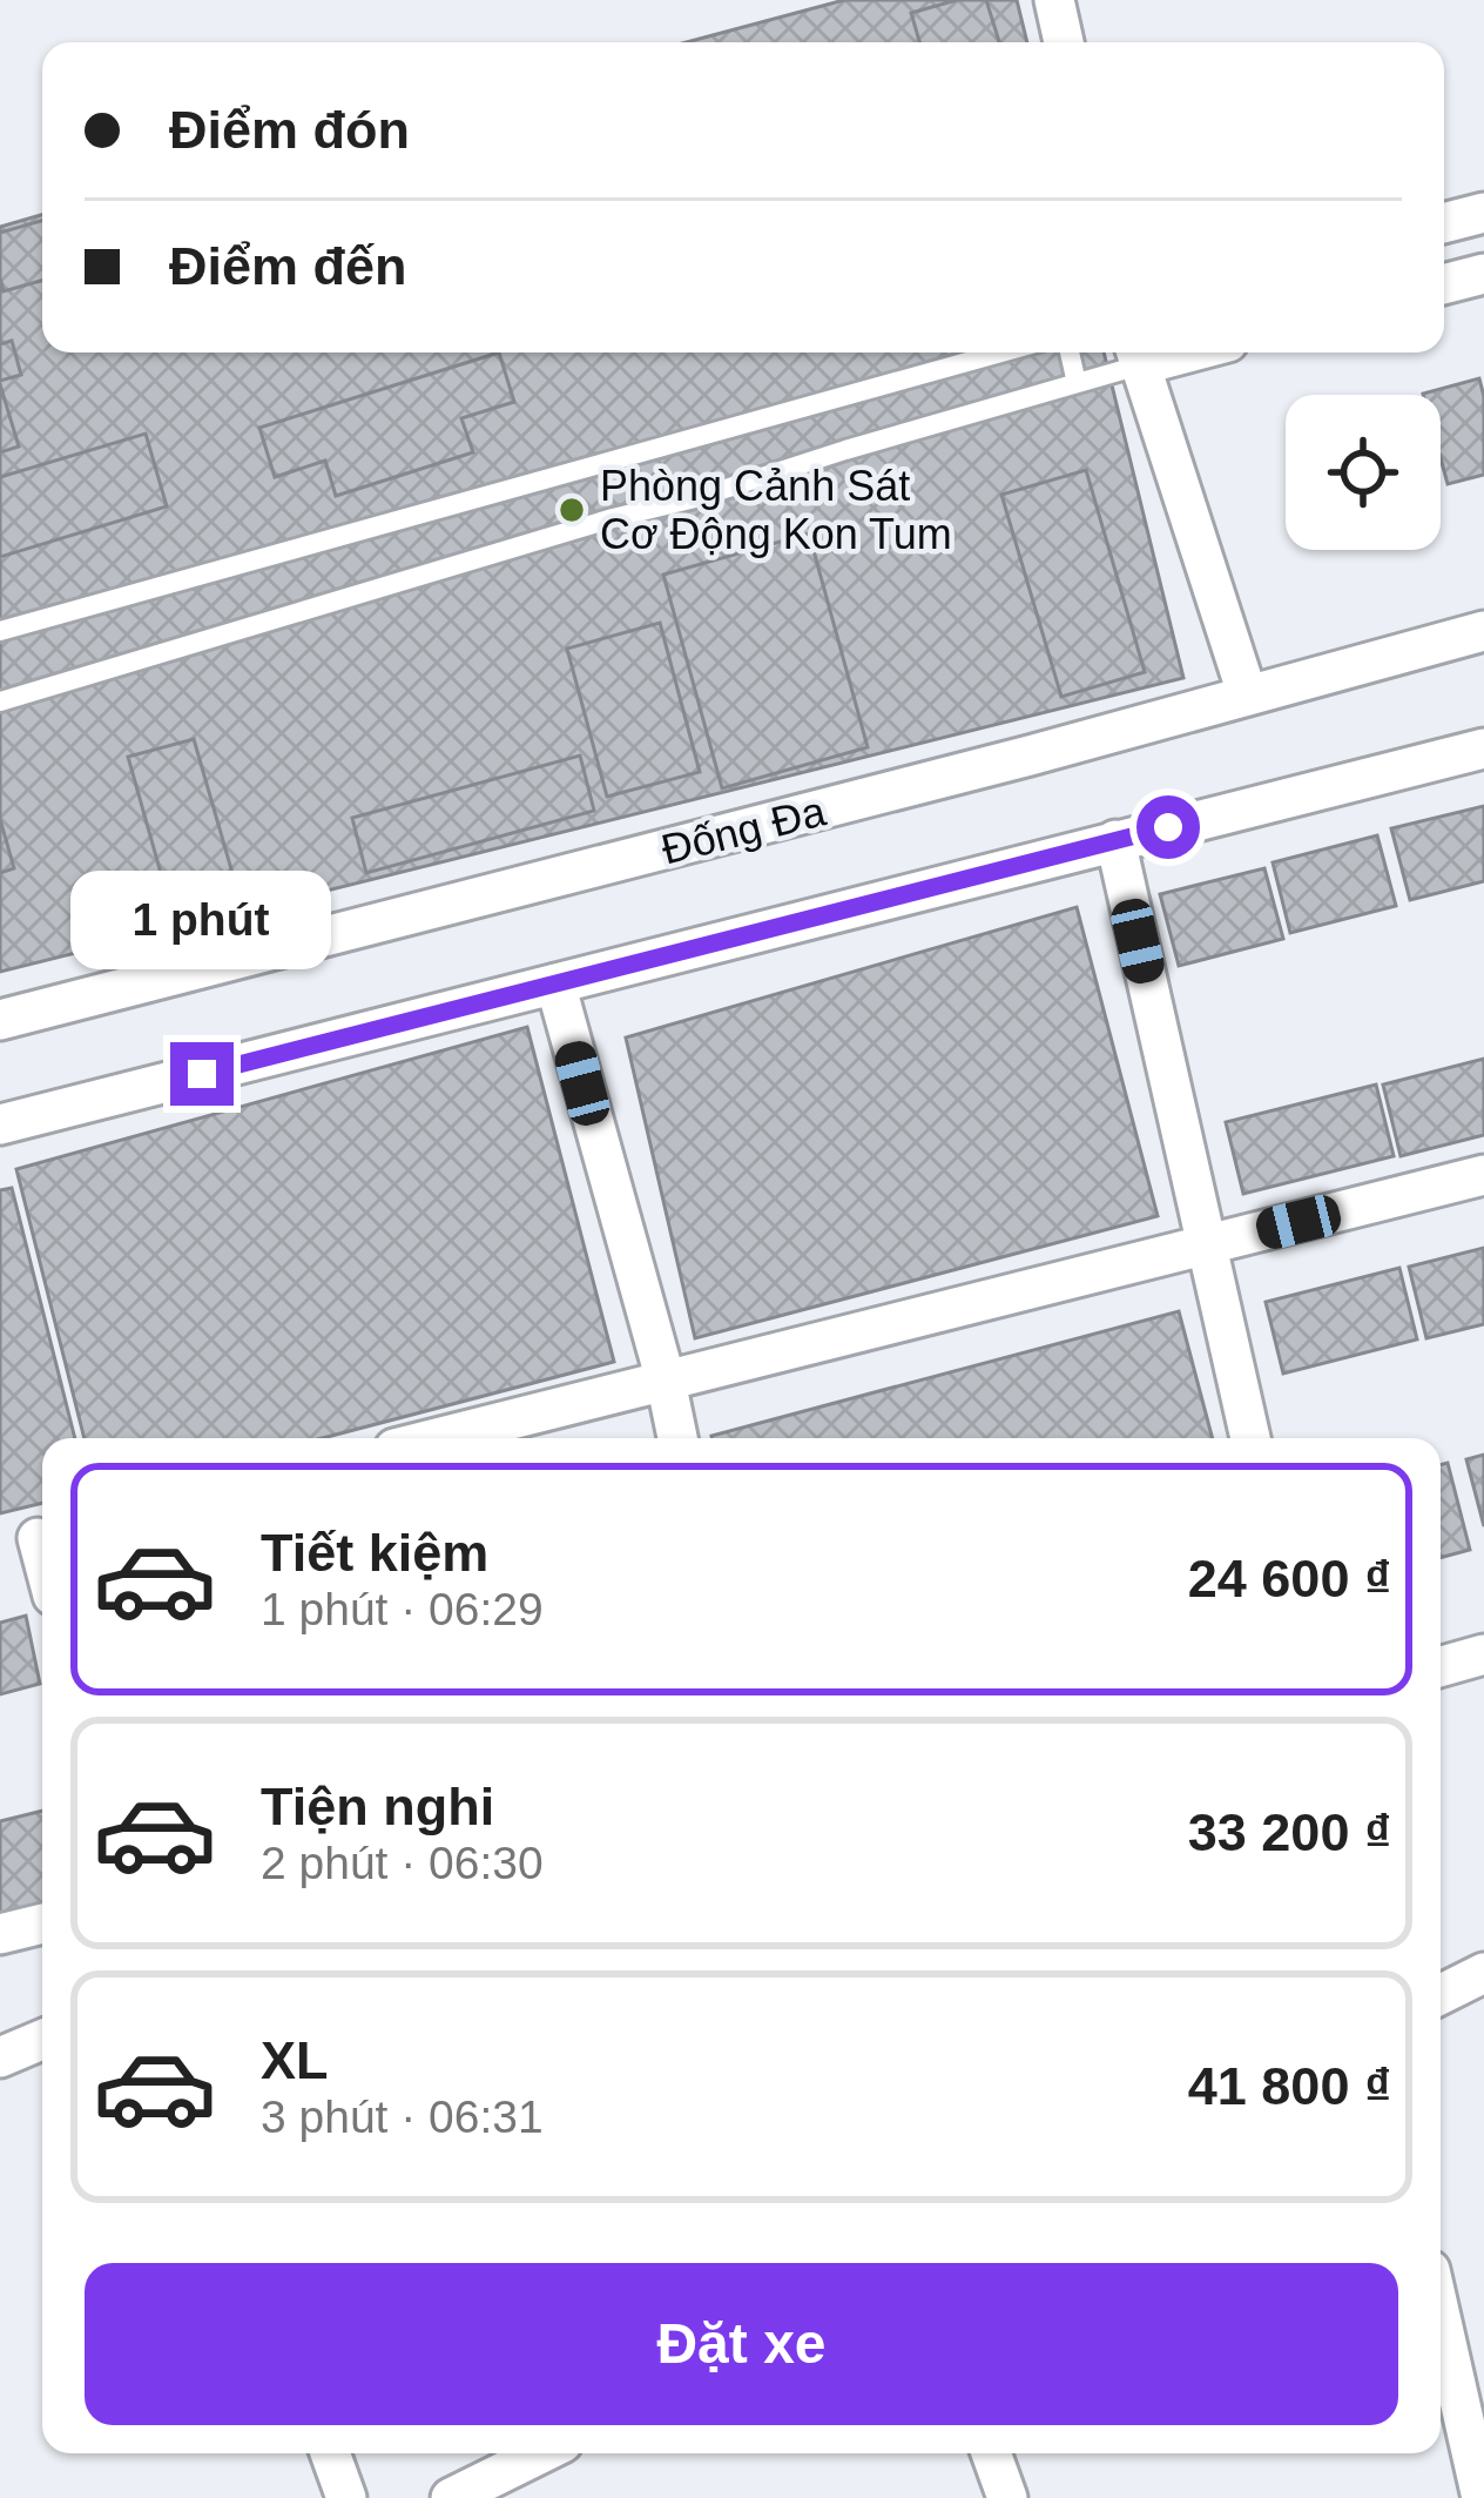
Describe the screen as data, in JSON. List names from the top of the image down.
{
  "streets": {
    "street": ["Đống Đa"]
  },
  "places": ["Phòng Cảnh Sát Cơ Động Kon Tum"],
  "page": {
    "banner": ["Điểm đón", "Điểm đến"],
    "bubble": "1 phút",
    "list": [
      {
        "name": "Tiết kiệm",
        "note": "1 phút · 06:29",
        "value": "24 600 ₫"
      },
      {
        "name": "Tiện nghi",
        "note": "2 phút · 06:30",
        "value": "33 200 ₫"
      },
      {
        "name": "XL",
        "note": "3 phút · 06:31",
        "value": "41 800 ₫"
      }
    ],
    "buttons": "Đặt xe"
  }
}
